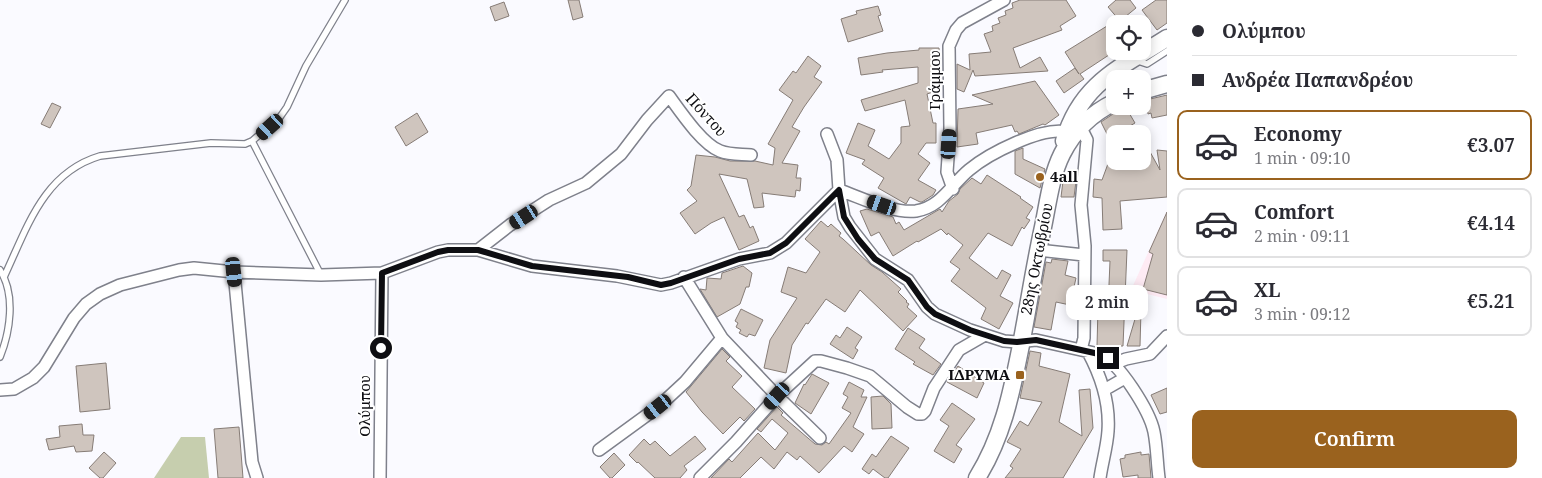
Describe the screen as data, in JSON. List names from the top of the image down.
{
  "streets": {
    "main road": ["28ης Οκτωβρίου"],
    "street": ["Γράμμου", "Πόντου", "Ολύμπου"]
  },
  "places": {
    "other": ["4all"],
    "transit": ["ΙΔΡΥΜΑ"]
  },
  "page": {
    "banner": ["Ολύμπου", "Ανδρέα Παπανδρέου"],
    "map_buttons": ["+", "−"],
    "list": [
      {
        "name": "Economy",
        "note": "1 min · 09:10",
        "value": "€3.07"
      },
      {
        "name": "Comfort",
        "note": "2 min · 09:11",
        "value": "€4.14"
      },
      {
        "name": "XL",
        "note": "3 min · 09:12",
        "value": "€5.21"
      }
    ],
    "bubble": "2 min",
    "buttons": "Confirm"
  }
}
